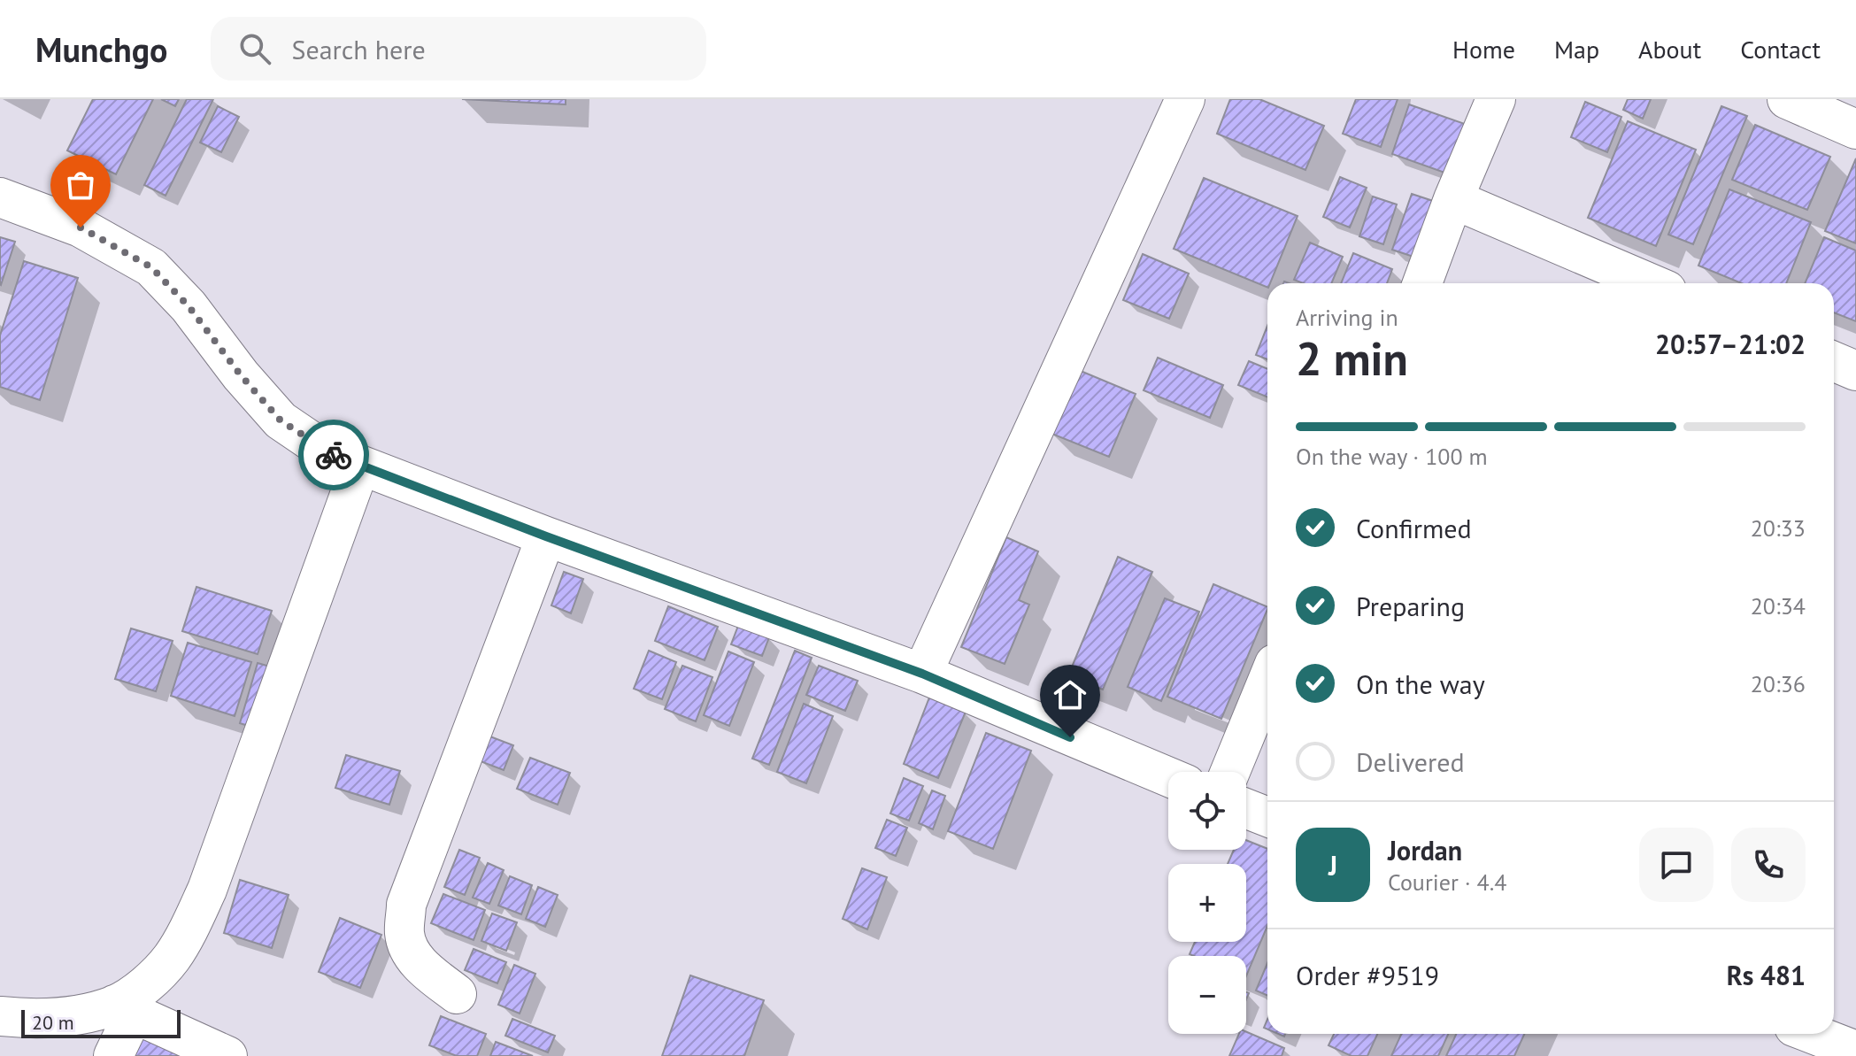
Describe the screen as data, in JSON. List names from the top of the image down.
{
  "scale_bar": "20 m",
  "page": {
    "header": "Munchgo",
    "search": "Search here",
    "nav": [
      "Home",
      "Map",
      "About",
      "Contact"
    ],
    "heading": ["2 min", "Arriving in", "20:57–21:02"],
    "panel": [
      "Jordan",
      "Courier · 4.4",
      "Order #9519",
      "Rs 481"
    ],
    "bar": "On the way · 100 m",
    "list": [
      ["Confirmed", "20:33"],
      ["Preparing", "20:34"],
      ["On the way", "20:36"],
      "Delivered"
    ],
    "map_buttons": ["+", "−"],
    "round": "J",
    "scale": "20 m"
  }
}
